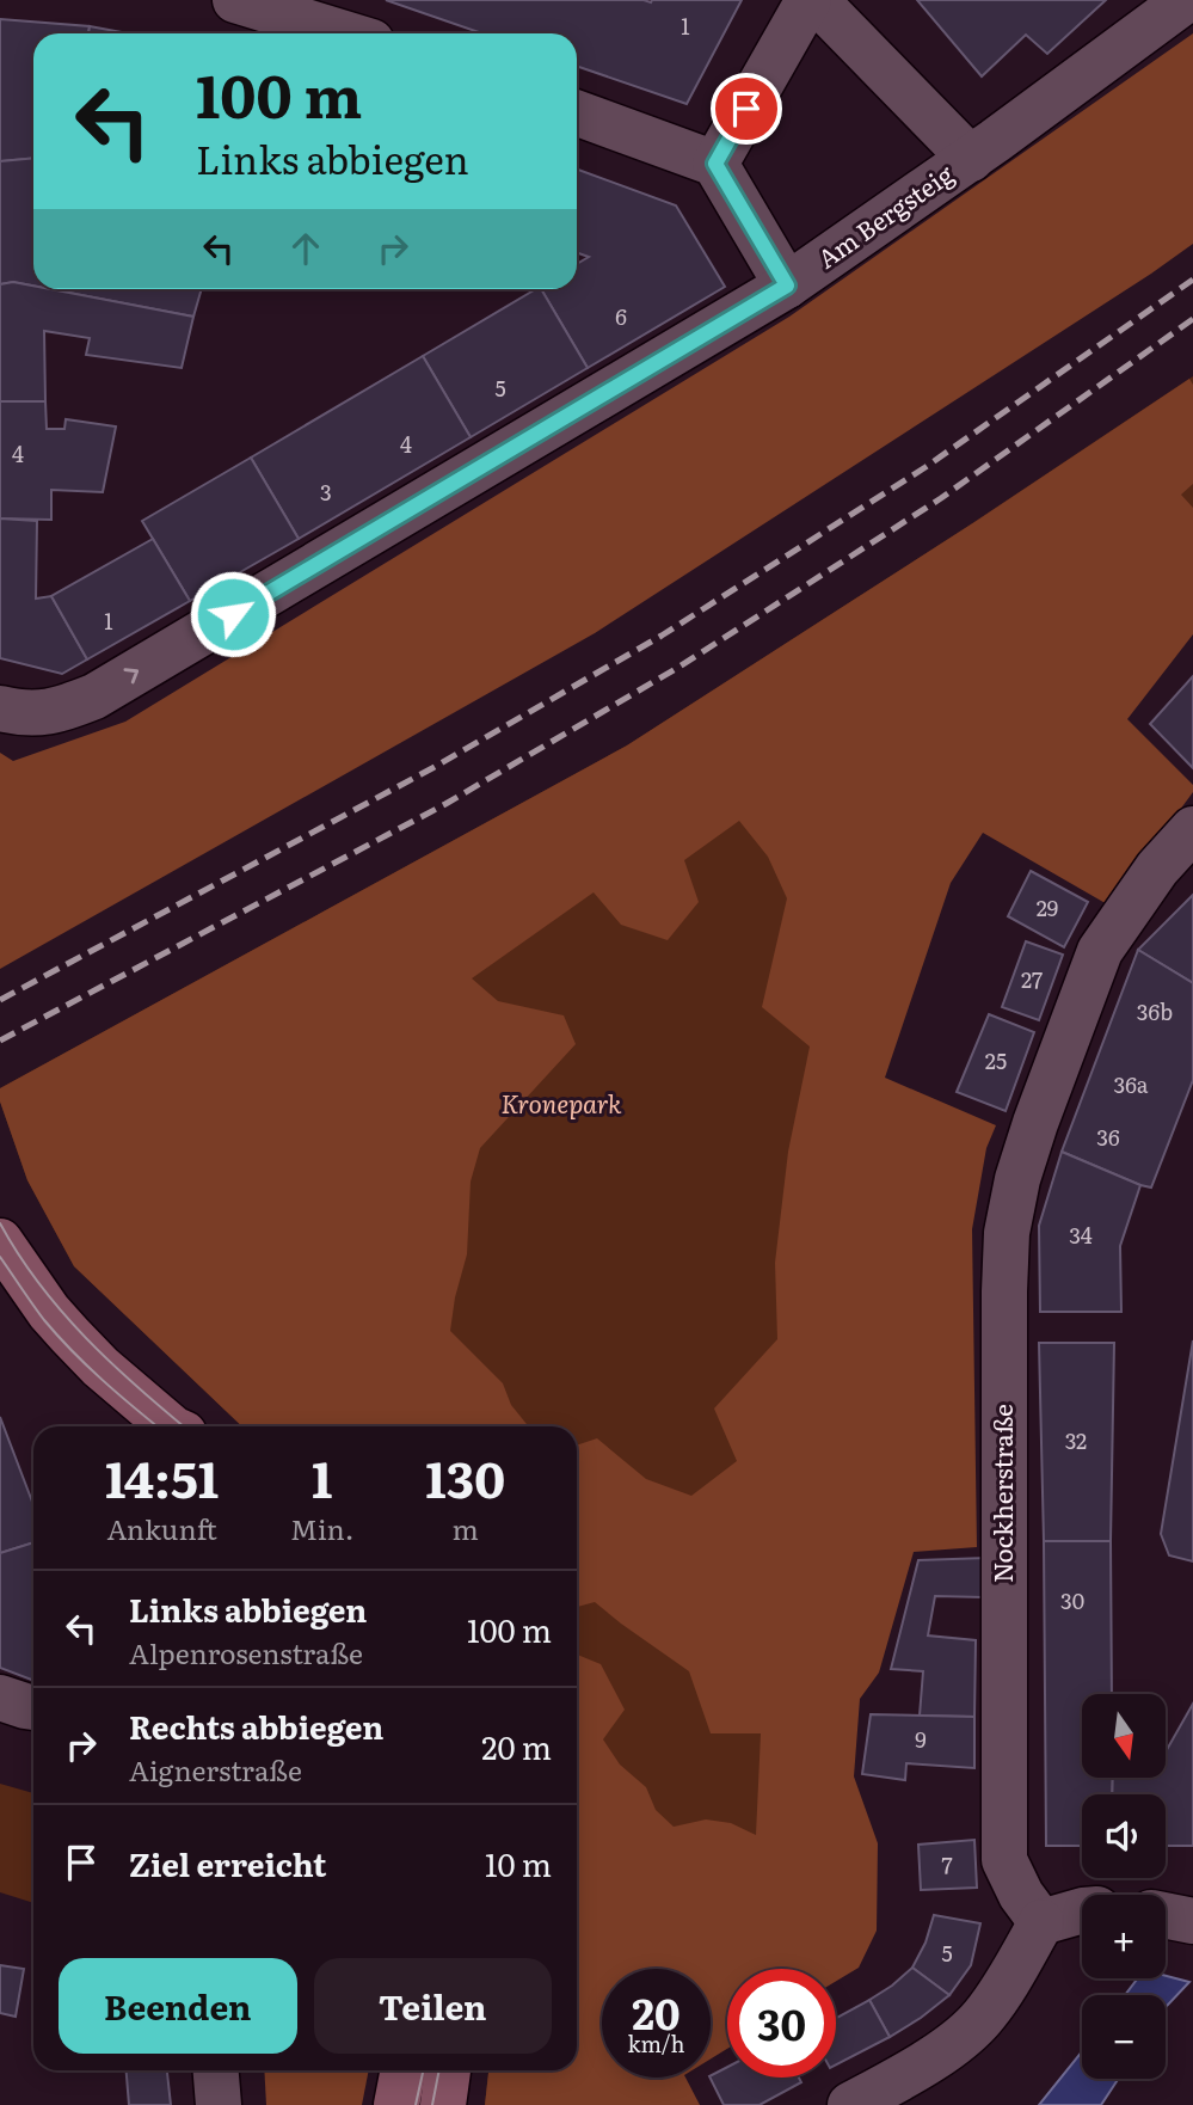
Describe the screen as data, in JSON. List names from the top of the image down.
{
  "streets": {
    "street": ["Am Bergsteig", "Nockherstraße"]
  },
  "one_way": ["Am Bergsteig"],
  "parks": ["Kronepark"],
  "house_numbers": [
    "1",
    "6",
    "5",
    "4",
    "4",
    "3",
    "1",
    "29",
    "27",
    "36b",
    "25",
    "36a",
    "36",
    "34",
    "32",
    "30",
    "9",
    "7",
    "5"
  ],
  "north": "bottom",
  "page": {
    "turn": ["100 m", "Links abbiegen"],
    "eta": [
      "14:51",
      "Ankunft",
      "1",
      "Min.",
      "130",
      "m"
    ],
    "list": [
      {
        "name": "Links abbiegen",
        "note": "Alpenrosenstraße",
        "value": "100 m"
      },
      {
        "name": "Rechts abbiegen",
        "note": "Aignerstraße",
        "value": "20 m"
      },
      {
        "name": "Ziel erreicht",
        "value": "10 m"
      }
    ],
    "map_buttons": ["+", "−"],
    "buttons": ["Beenden", "Teilen"],
    "speed": "20 km/h",
    "limit": "30"
  }
}
